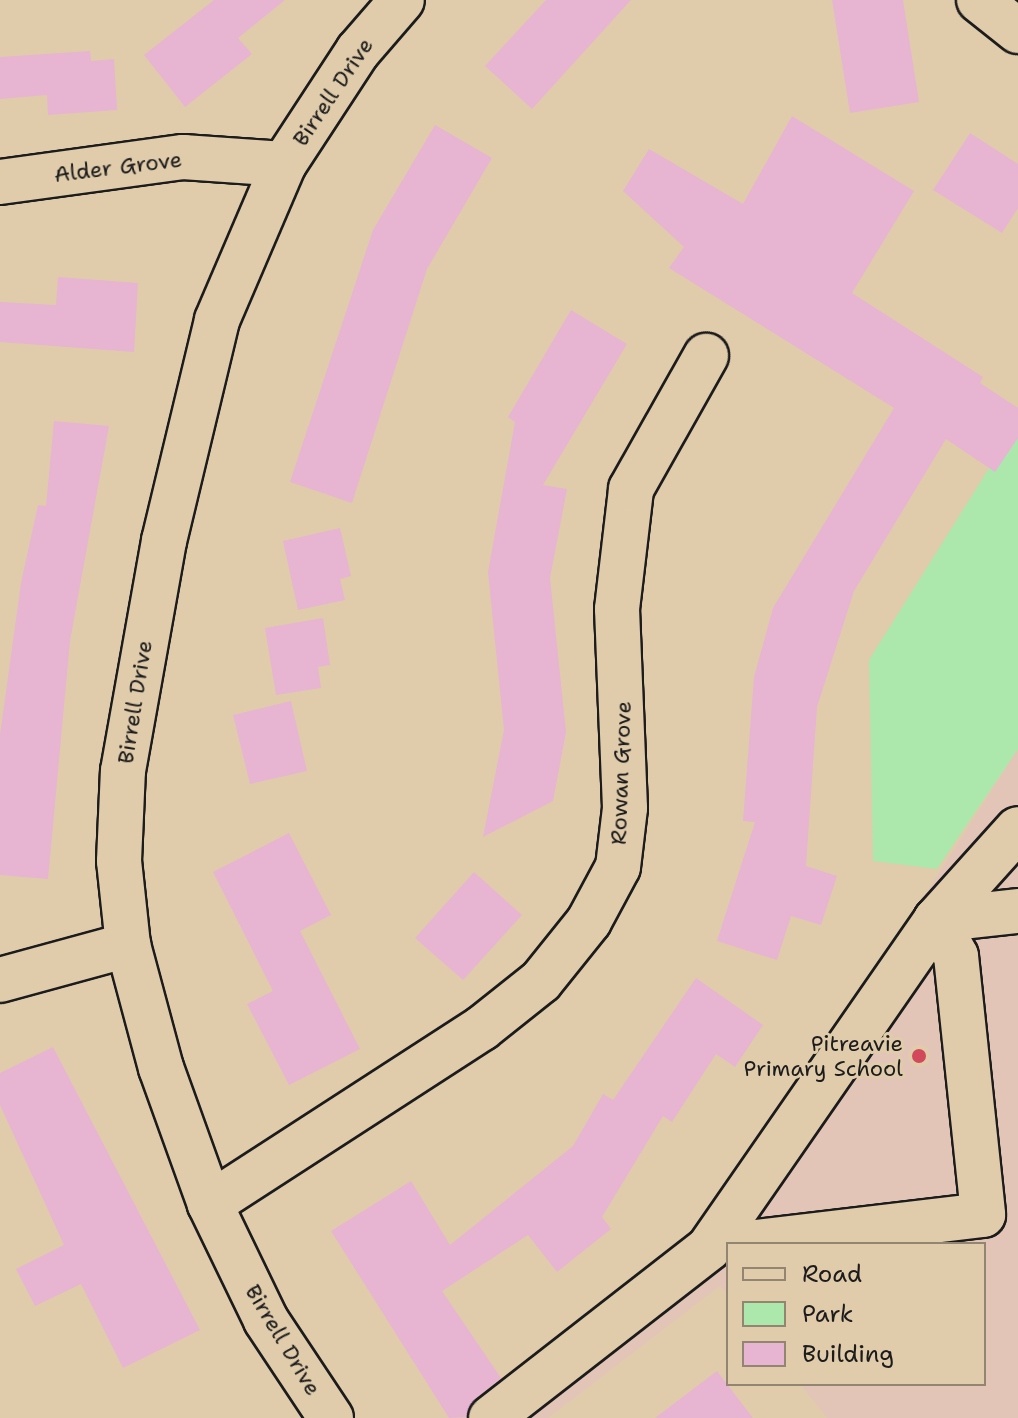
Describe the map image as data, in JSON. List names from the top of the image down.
{
  "streets": {
    "street": ["Birrell Drive", "Alder Grove", "Rowan Grove"]
  },
  "crossings": [
    ["Birrell Drive", "Alder Grove"],
    ["Birrell Drive", "Rowan Grove"]
  ],
  "places": ["Pitreavie Primary School"],
  "legend": ["Road", "Park", "Building"]
}
